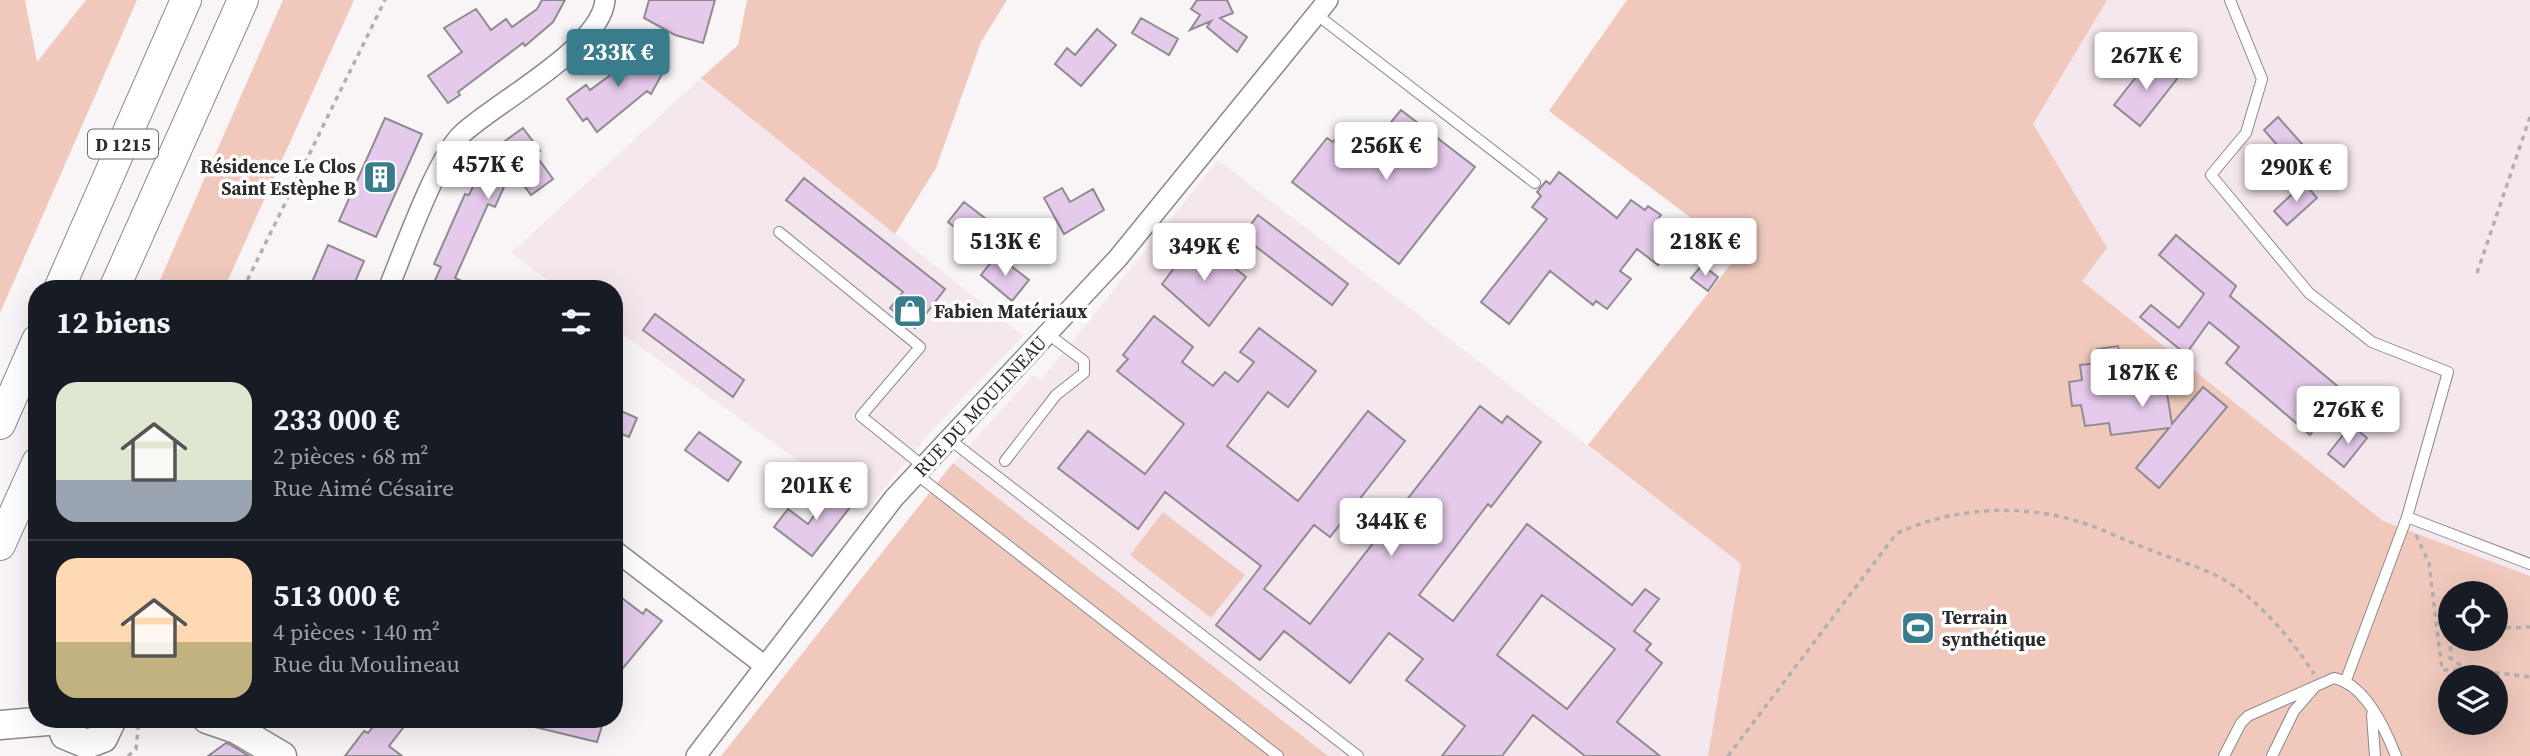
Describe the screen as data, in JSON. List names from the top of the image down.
{
  "streets": {
    "main road": ["D 1215"],
    "street": ["RUE DU MOULINEAU"]
  },
  "places": {
    "building": ["Résidence Le Clos Saint Estèphe B"],
    "shop": ["Fabien Matériaux"],
    "sports": ["Terrain synthétique"]
  },
  "page": {
    "price": [
      "233K €",
      "267K €",
      "256K €",
      "457K €",
      "290K €",
      "513K €",
      "218K €",
      "349K €",
      "187K €",
      "276K €",
      "201K €",
      "344K €"
    ],
    "heading": "12 biens",
    "list": [
      {
        "name": "233 000 €",
        "note": "2 pièces · 68 m² · Rue Aimé Césaire"
      },
      {
        "name": "513 000 €",
        "note": "4 pièces · 140 m² · Rue du Moulineau"
      }
    ]
  }
}
